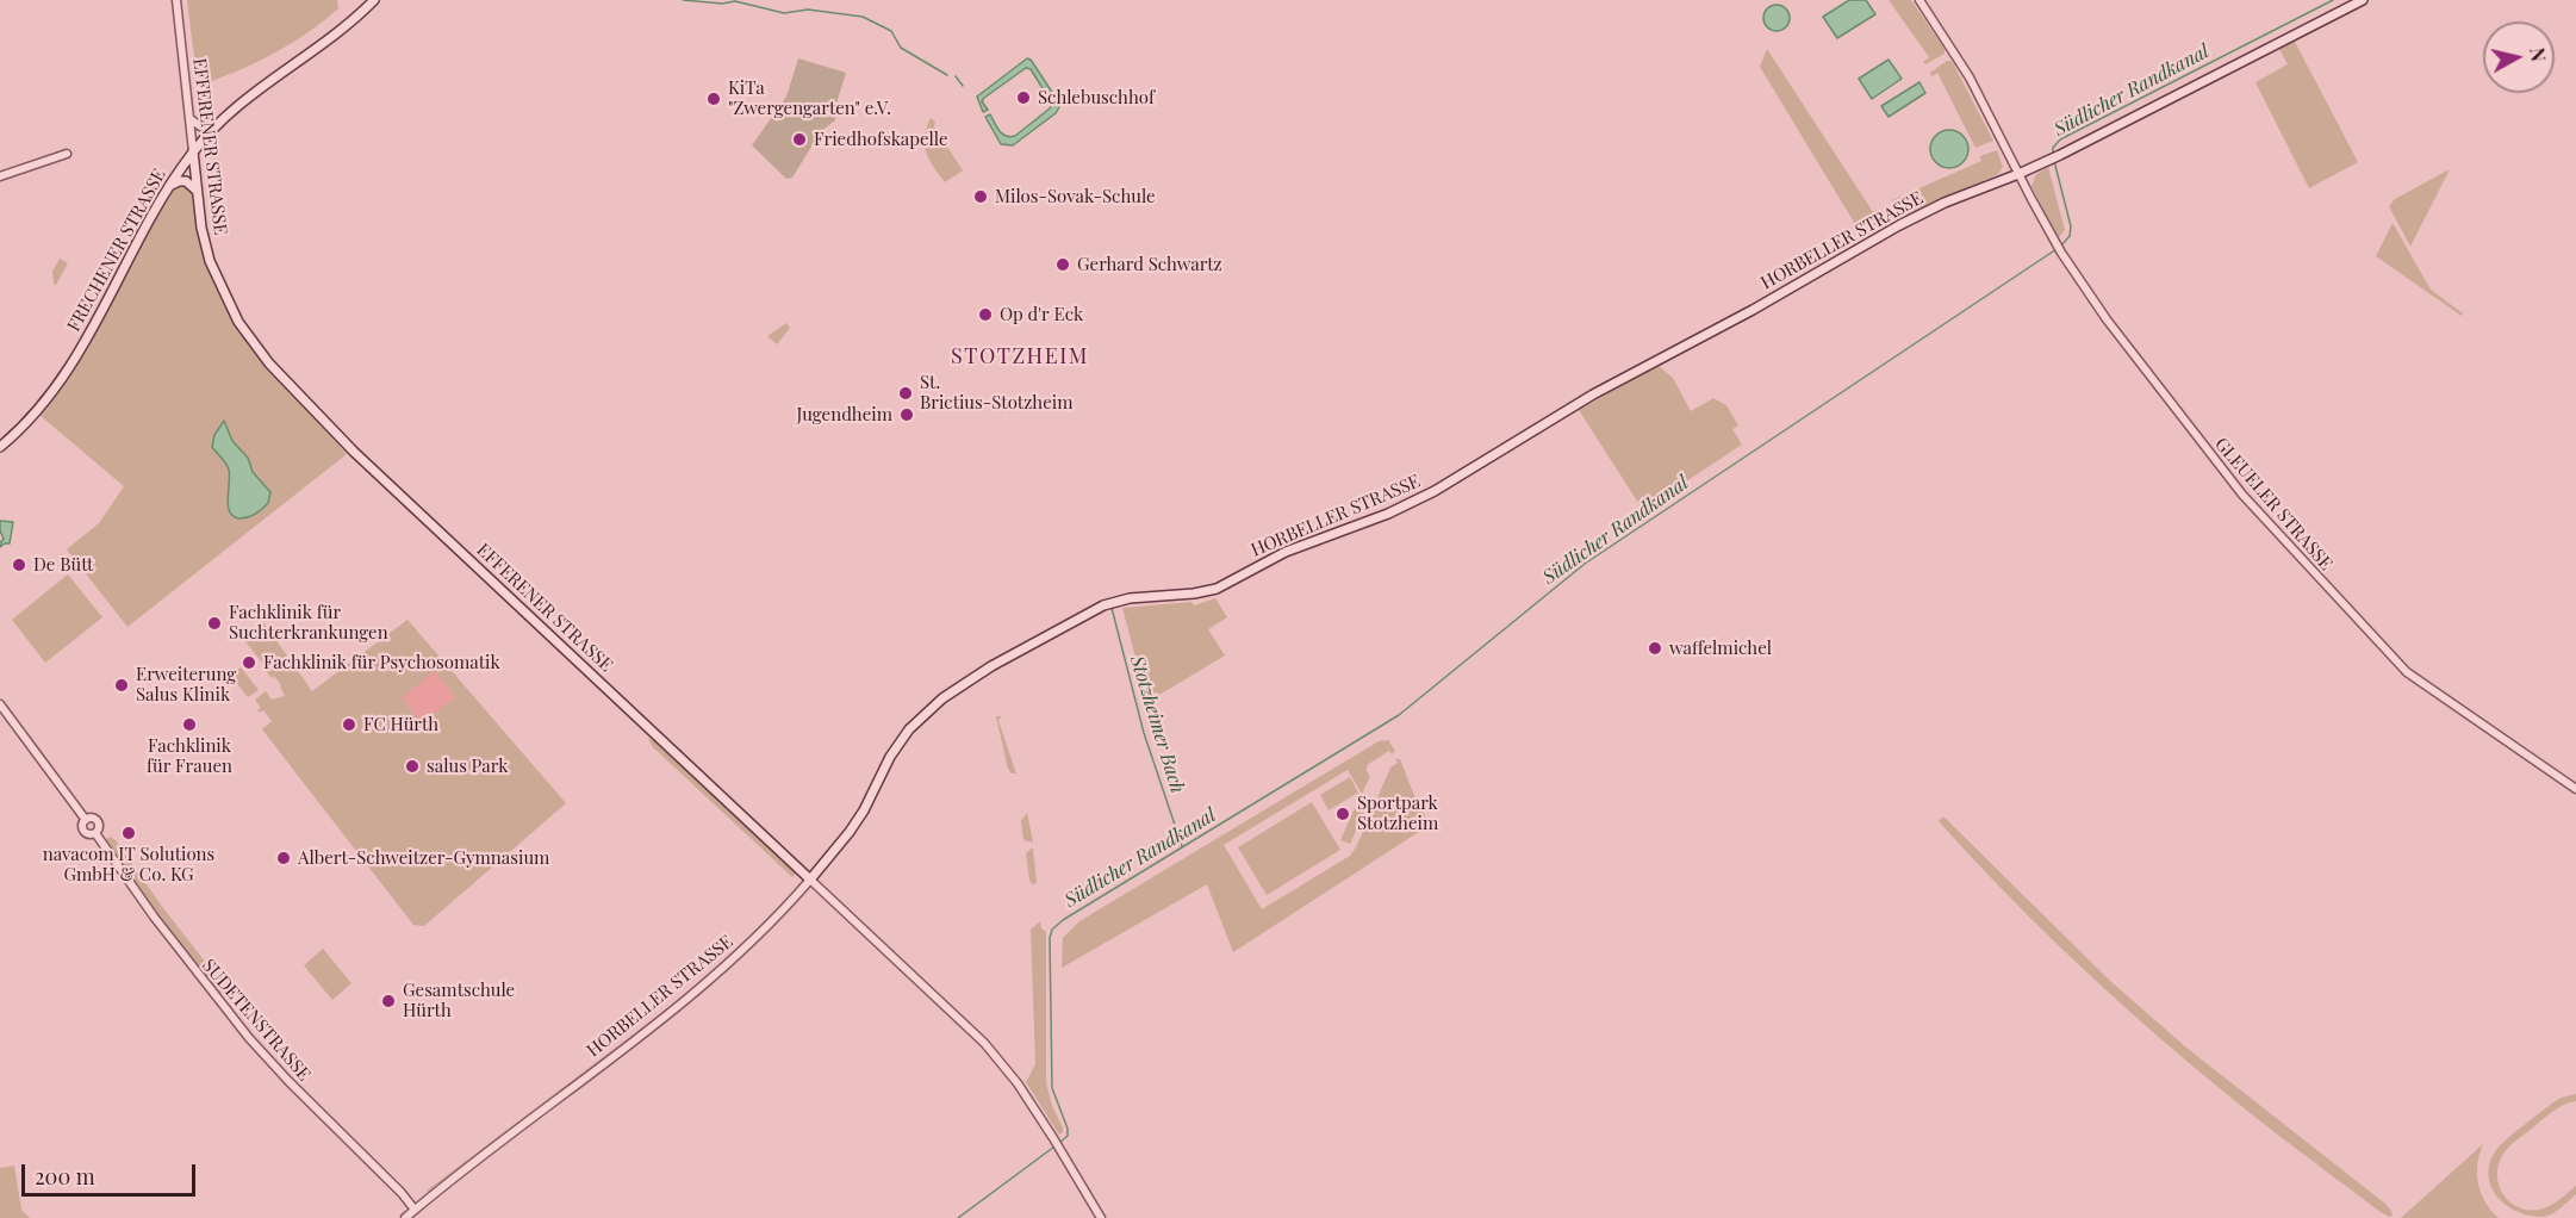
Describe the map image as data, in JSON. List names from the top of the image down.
{
  "streets": {
    "main road": ["EFFERENER STRASSE", "HORBELLER STRASSE", "FRECHENER STRASSE"],
    "street": ["GLEUELER STRASSE", "SUDETENSTRASSE"]
  },
  "crossings": [
    ["EFFERENER STRASSE", "HORBELLER STRASSE"],
    ["EFFERENER STRASSE", "FRECHENER STRASSE"],
    ["HORBELLER STRASSE", "GLEUELER STRASSE"],
    ["HORBELLER STRASSE", "SUDETENSTRASSE"]
  ],
  "districts": ["STOTZHEIM"],
  "water": ["Südlicher Randkanal", "Stotzheimer Bach"],
  "places": [
    "Schlebuschhof",
    "KiTa \"Zwergengarten\" e.V.",
    "Friedhofskapelle",
    "Milos-Sovak-Schule",
    "Gerhard Schwartz",
    "Op d'r Eck",
    "St. Brictius-Stotzheim",
    "Jugendheim",
    "De Bütt",
    "Fachklinik für Suchterkrankungen",
    "waffelmichel",
    "Fachklinik für Psychosomatik",
    "Erweiterung Salus Klinik",
    "Fachklinik für Frauen",
    "FC Hürth",
    "salus Park",
    "Sportpark Stotzheim",
    "navacom IT Solutions GmbH & Co. KG",
    "Albert-Schweitzer-Gymnasium",
    "Gesamtschule Hürth"
  ],
  "scale_bar": "200 m",
  "north": "right"
}
